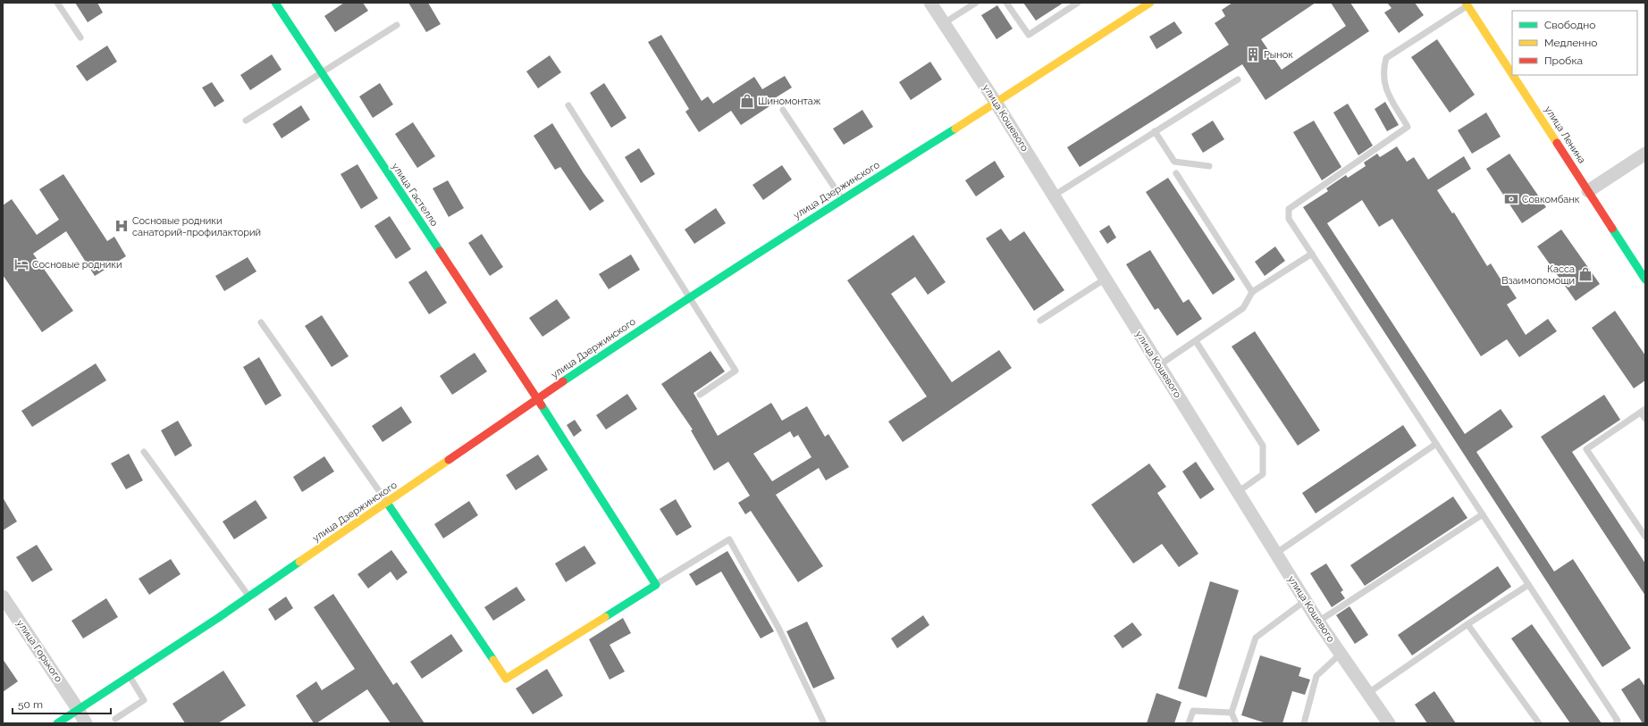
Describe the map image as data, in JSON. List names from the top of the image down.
{
  "streets": {
    "street": [
      "улица Кошевого",
      "улица Ленина",
      "улица Дзержинского",
      "улица Гастелло",
      "улица Горького"
    ]
  },
  "crossings": [
    ["улица Кошевого", "улица Дзержинского"],
    ["улица Дзержинского", "улица Гастелло"],
    ["улица Дзержинского", "улица Горького"]
  ],
  "places": {
    "building": ["Рынок"],
    "shop": ["Шиномонтаж", "Касса Взаимопомощи"],
    "bank": ["Совкомбанк"],
    "hospital": ["Сосновые родники санаторий-профилакторий"],
    "hotel": ["Сосновые родники"]
  },
  "legend": ["Свободно", "Медленно", "Пробка"],
  "scale_bar": "50 m"
}
